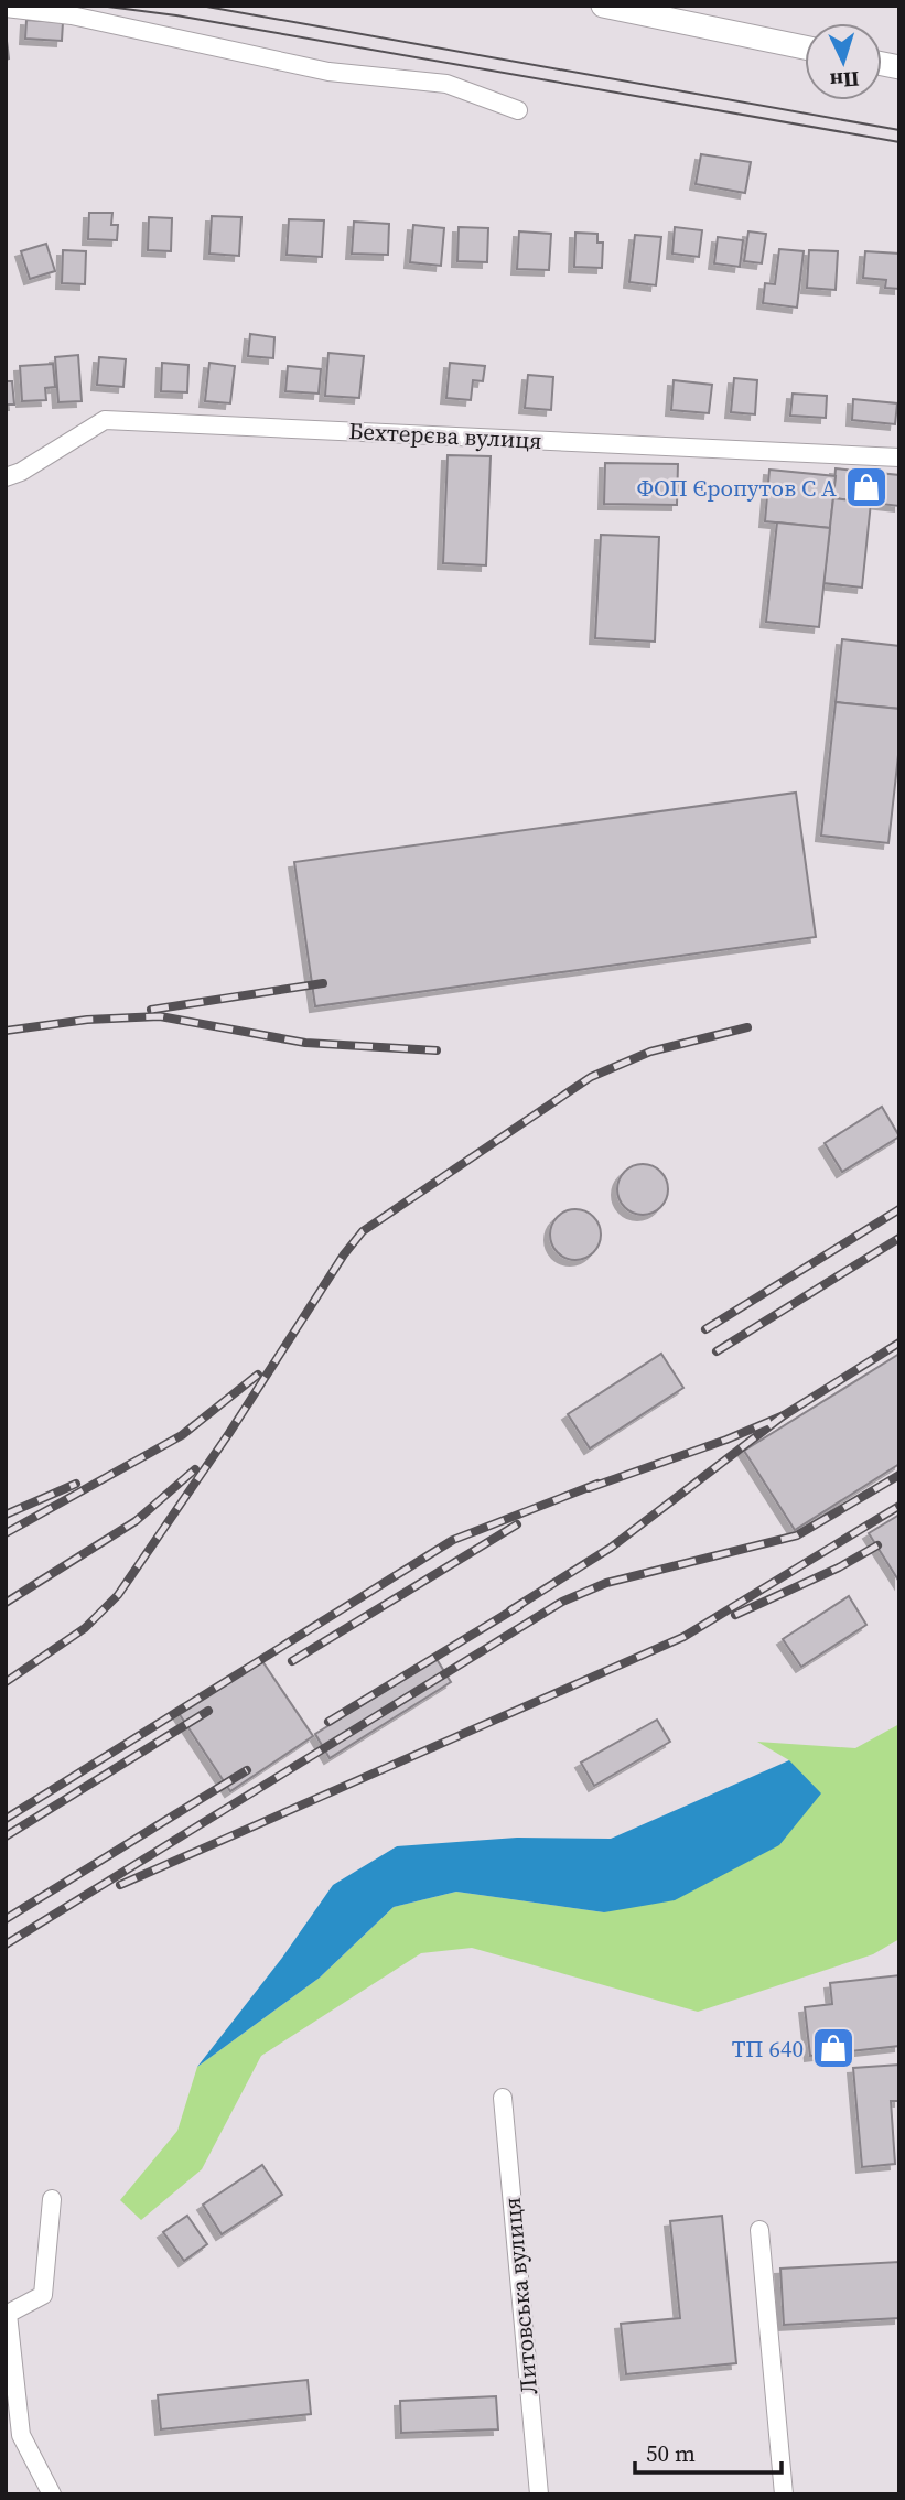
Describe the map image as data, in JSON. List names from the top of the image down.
{
  "streets": {
    "street": ["Бехтерєва вулиця", "Литовська вулиця"]
  },
  "places": {
    "shop": ["ФОП Єропутов С А", "ТП 640"]
  },
  "scale_bar": "50 m",
  "north": "bottom"
}
